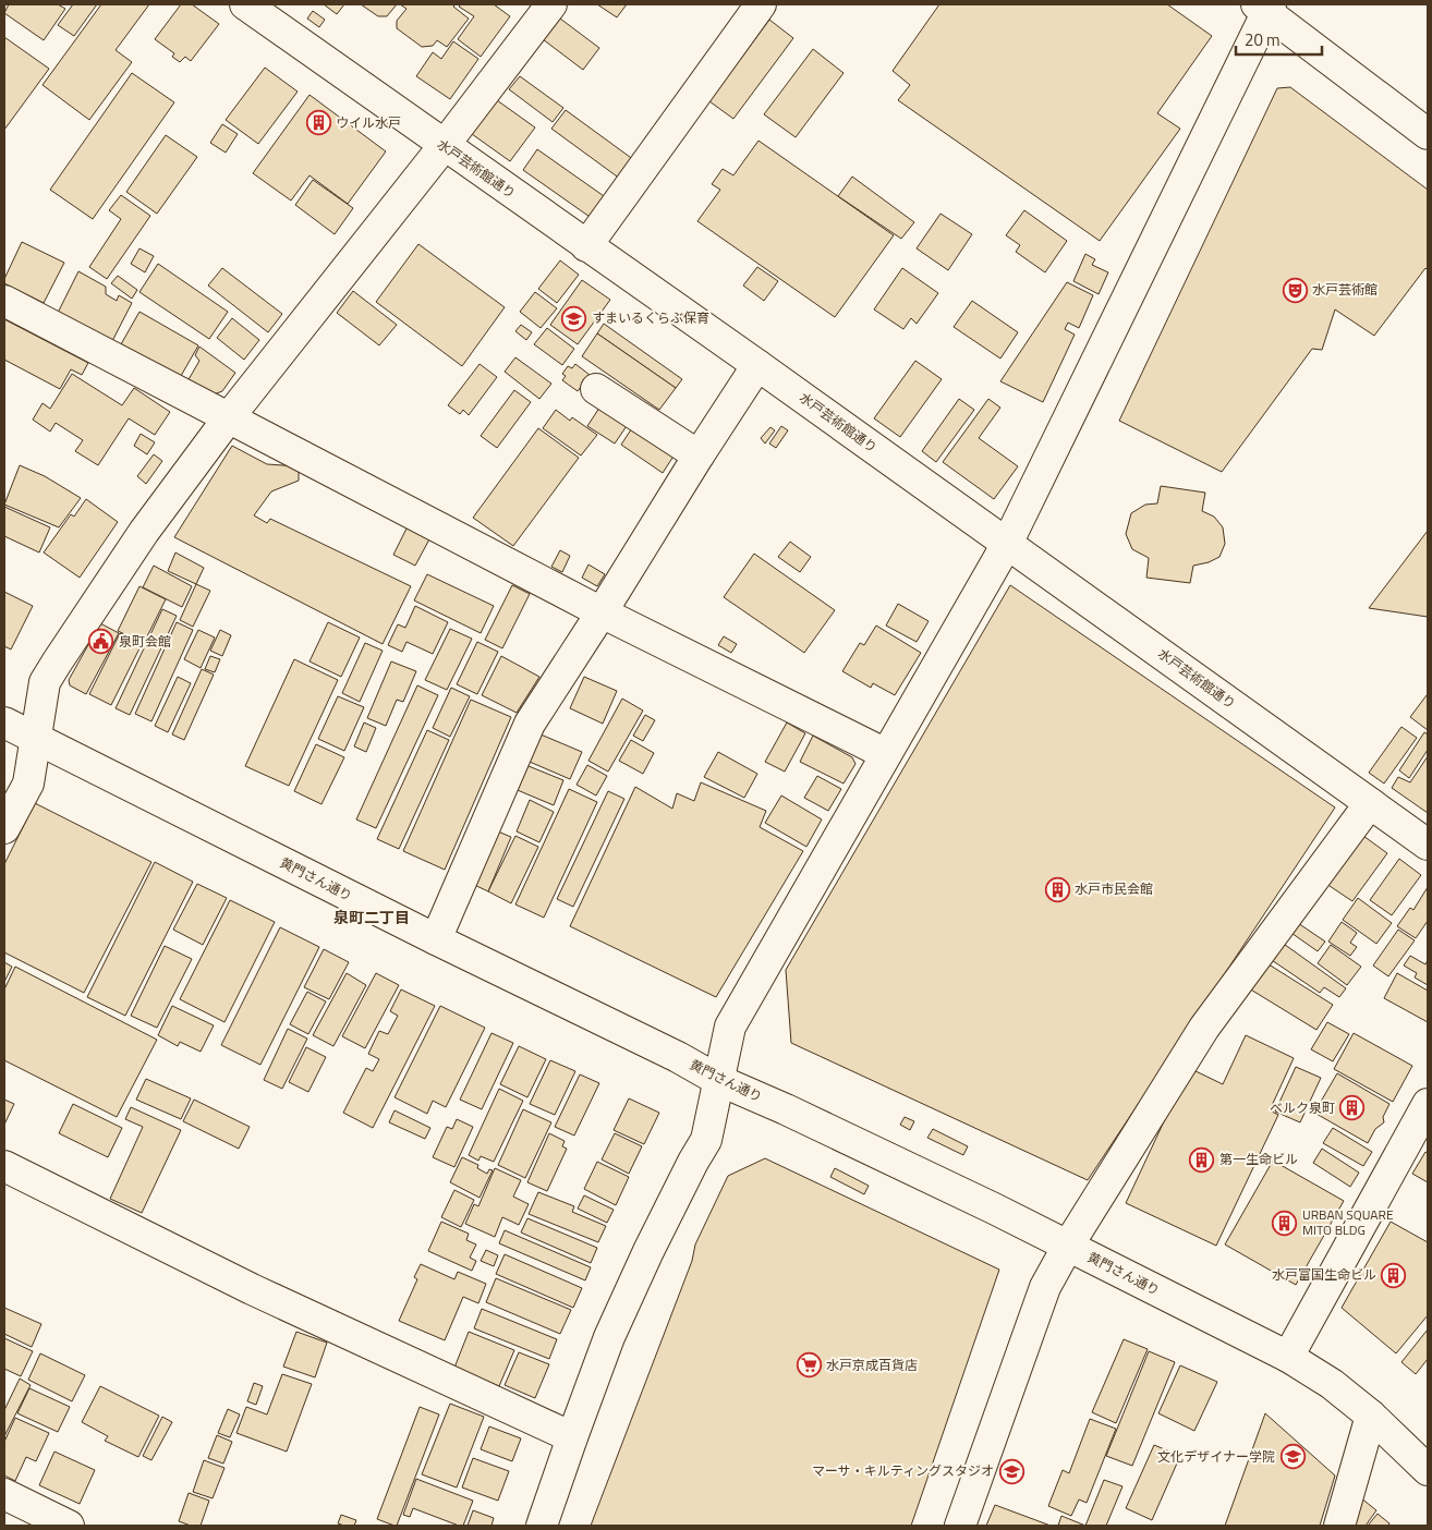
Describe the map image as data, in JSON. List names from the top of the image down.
{
  "streets": {
    "main road": ["水戸芸術館通り", "黄門さん通り"]
  },
  "districts": ["泉町二丁目"],
  "places": {
    "building": [
      "ウイル水戸",
      "水戸市民会館",
      "ベルク泉町",
      "第一生命ビル",
      "URBAN SQUARE MITO BLDG",
      "水戸富国生命ビル"
    ],
    "theatre": ["水戸芸術館"],
    "school or university": ["すまいるくらぶ保育", "文化デザイナー学院", "マーサ・キルティングスタジオ"],
    "public building": ["泉町会館"],
    "supermarket": ["水戸京成百貨店"]
  },
  "scale_bar": "20 m"
}
